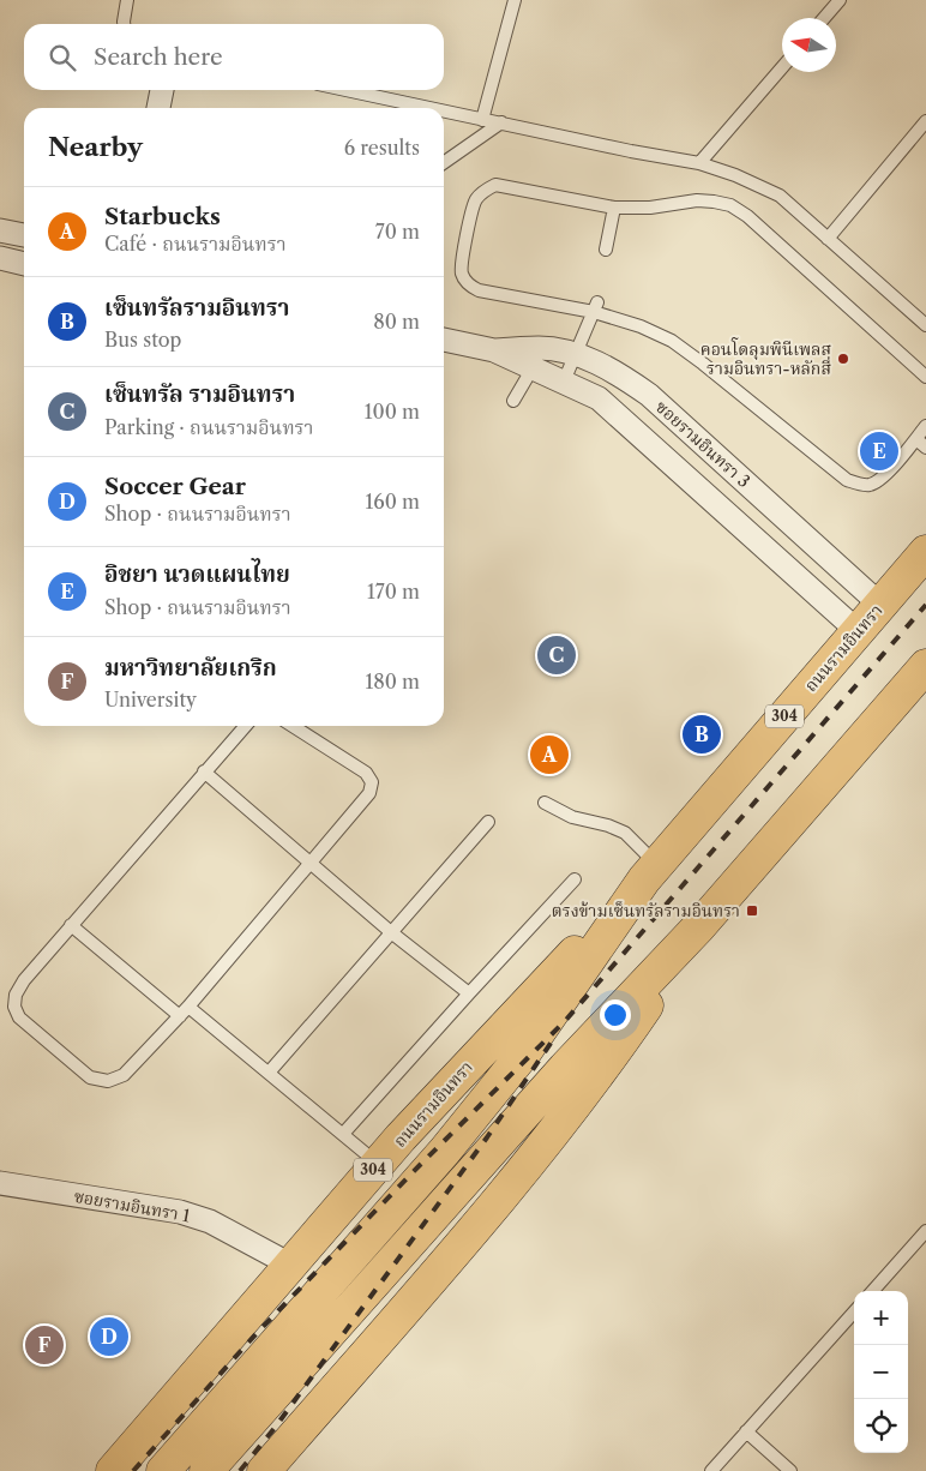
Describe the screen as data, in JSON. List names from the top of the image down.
{
  "streets": {
    "main road": ["ถนนรามอินทรา", "304"],
    "street": ["ซอยรามอินทรา 3", "ซอยรามอินทรา 1"]
  },
  "crossings": [
    ["ซอยรามอินทรา 3", "ถนนรามอินทรา"],
    ["ถนนรามอินทรา", "ซอยรามอินทรา 1"]
  ],
  "places": {
    "other": ["คอนโดลุมพินีเพลส รามอินทรา-หลักสี่"],
    "transit": ["ตรงข้ามเซ็นทรัลรามอินทรา"]
  },
  "north": "left",
  "page": {
    "search": "Search here",
    "heading": ["Nearby", "6 results"],
    "list": [
      {
        "mark": "A",
        "name": "Starbucks",
        "note": "Café · ถนนรามอินทรา",
        "value": "70 m"
      },
      {
        "mark": "B",
        "name": "เซ็นทรัลรามอินทรา",
        "note": "Bus stop",
        "value": "80 m"
      },
      {
        "mark": "C",
        "name": "เซ็นทรัล รามอินทรา",
        "note": "Parking · ถนนรามอินทรา",
        "value": "100 m"
      },
      {
        "mark": "D",
        "name": "Soccer Gear",
        "note": "Shop · ถนนรามอินทรา",
        "value": "160 m"
      },
      {
        "mark": "E",
        "name": "อิชยา นวดแผนไทย",
        "note": "Shop · ถนนรามอินทรา",
        "value": "170 m"
      },
      {
        "mark": "F",
        "name": "มหาวิทยาลัยเกริก",
        "note": "University",
        "value": "180 m"
      }
    ],
    "pins": [
      "E",
      "C",
      "B",
      "A",
      "D",
      "F"
    ],
    "map_buttons": ["+", "−"]
  }
}
